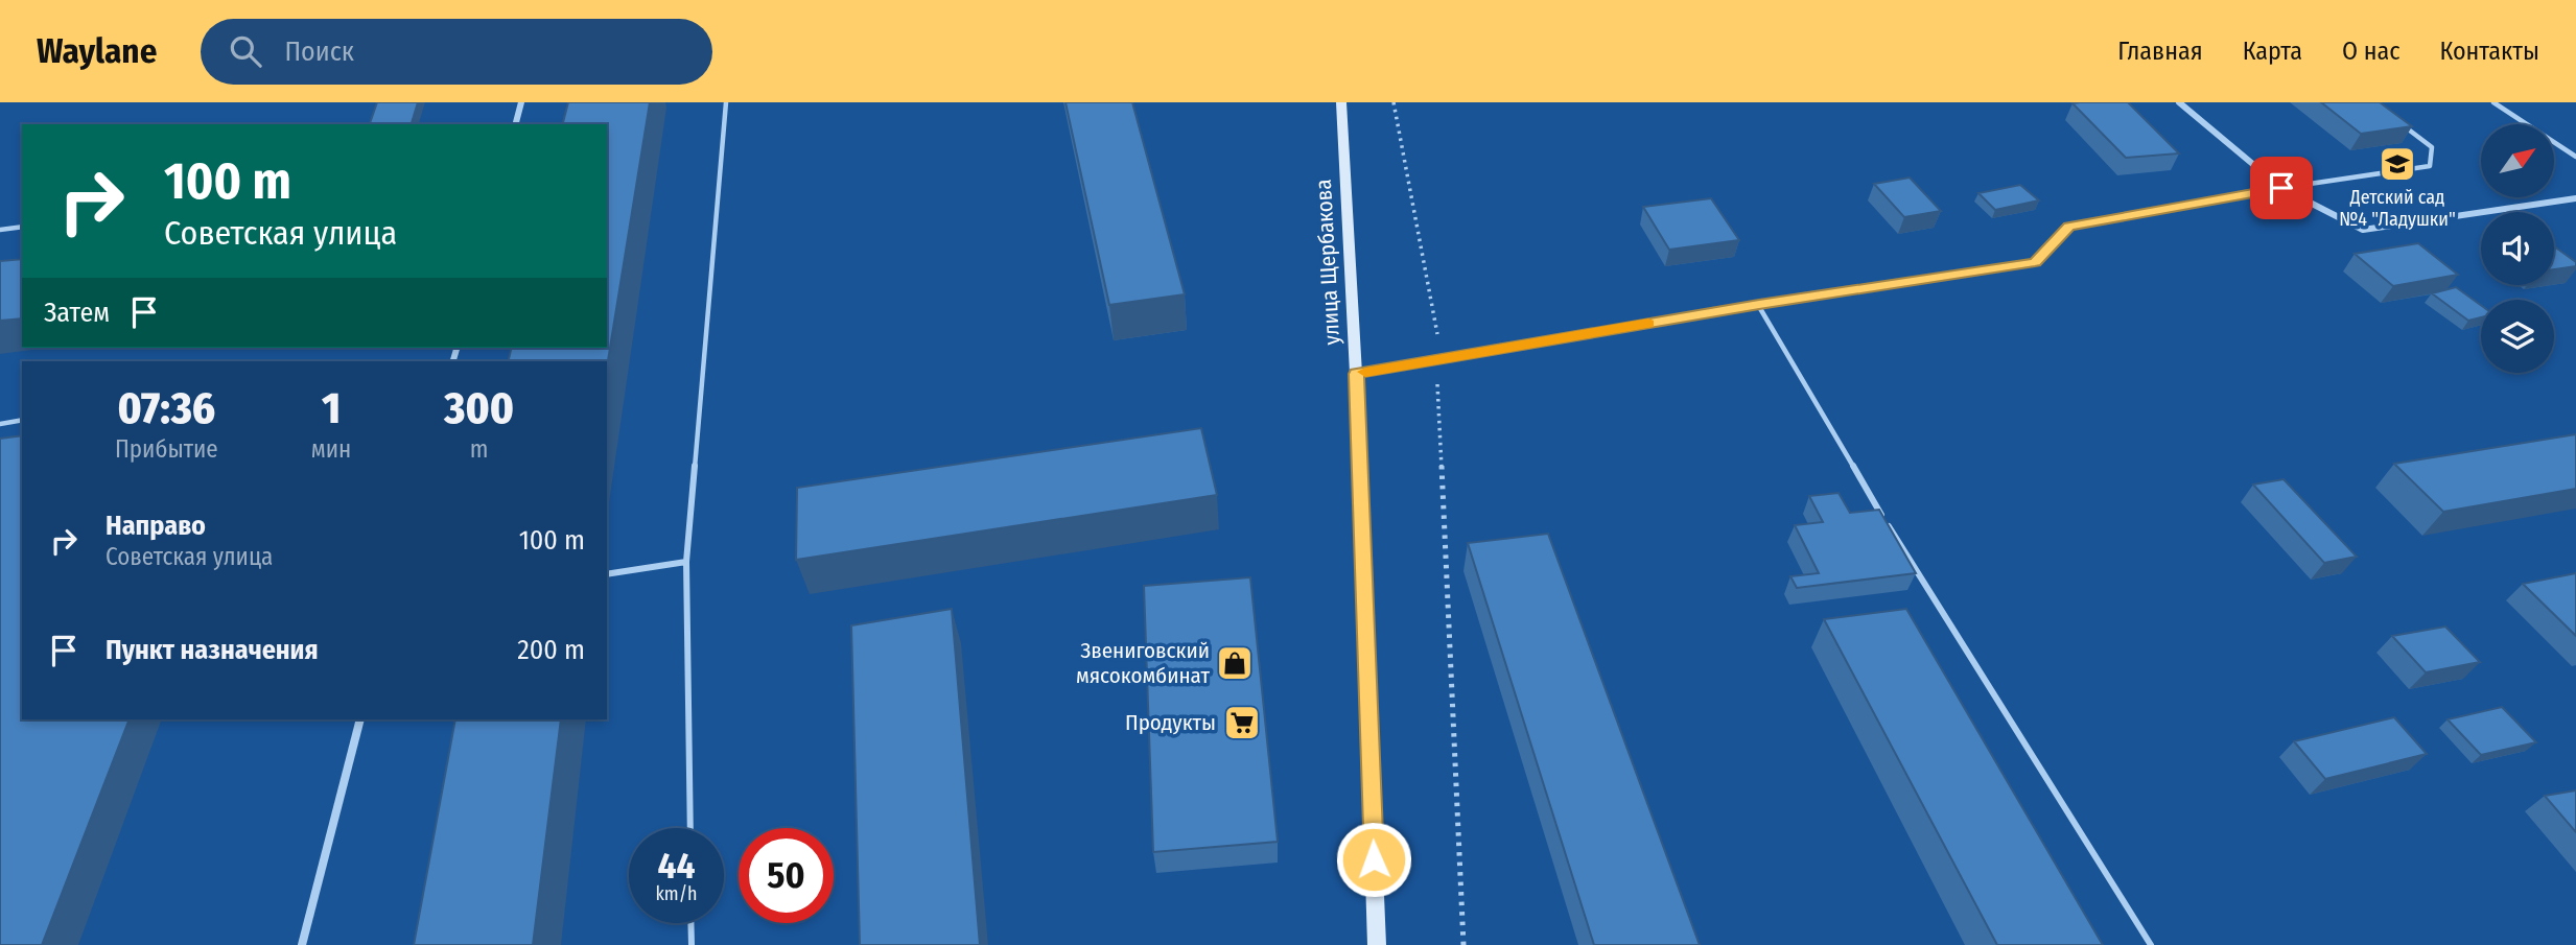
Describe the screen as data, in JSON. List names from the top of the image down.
{
  "streets": {
    "main road": ["улица Щербакова"]
  },
  "places": {
    "school or university": ["Детский сад №4 \"Ладушки\""],
    "shop": ["Звениговский мясокомбинат"],
    "supermarket": ["Продукты"]
  },
  "north": "top right",
  "page": {
    "header": "Waylane",
    "search": "Поиск",
    "nav": [
      "Главная",
      "Карта",
      "О нас",
      "Контакты"
    ],
    "turn": ["100 m", "Советская улица"],
    "then": "Затем",
    "eta": [
      "07:36",
      "Прибытие",
      "1",
      "мин",
      "300",
      "m"
    ],
    "list": [
      {
        "name": "Направо",
        "note": "Советская улица",
        "value": "100 m"
      },
      {
        "name": "Пункт назначения",
        "value": "200 m"
      }
    ],
    "speed": "44 km/h",
    "limit": "50"
  }
}
